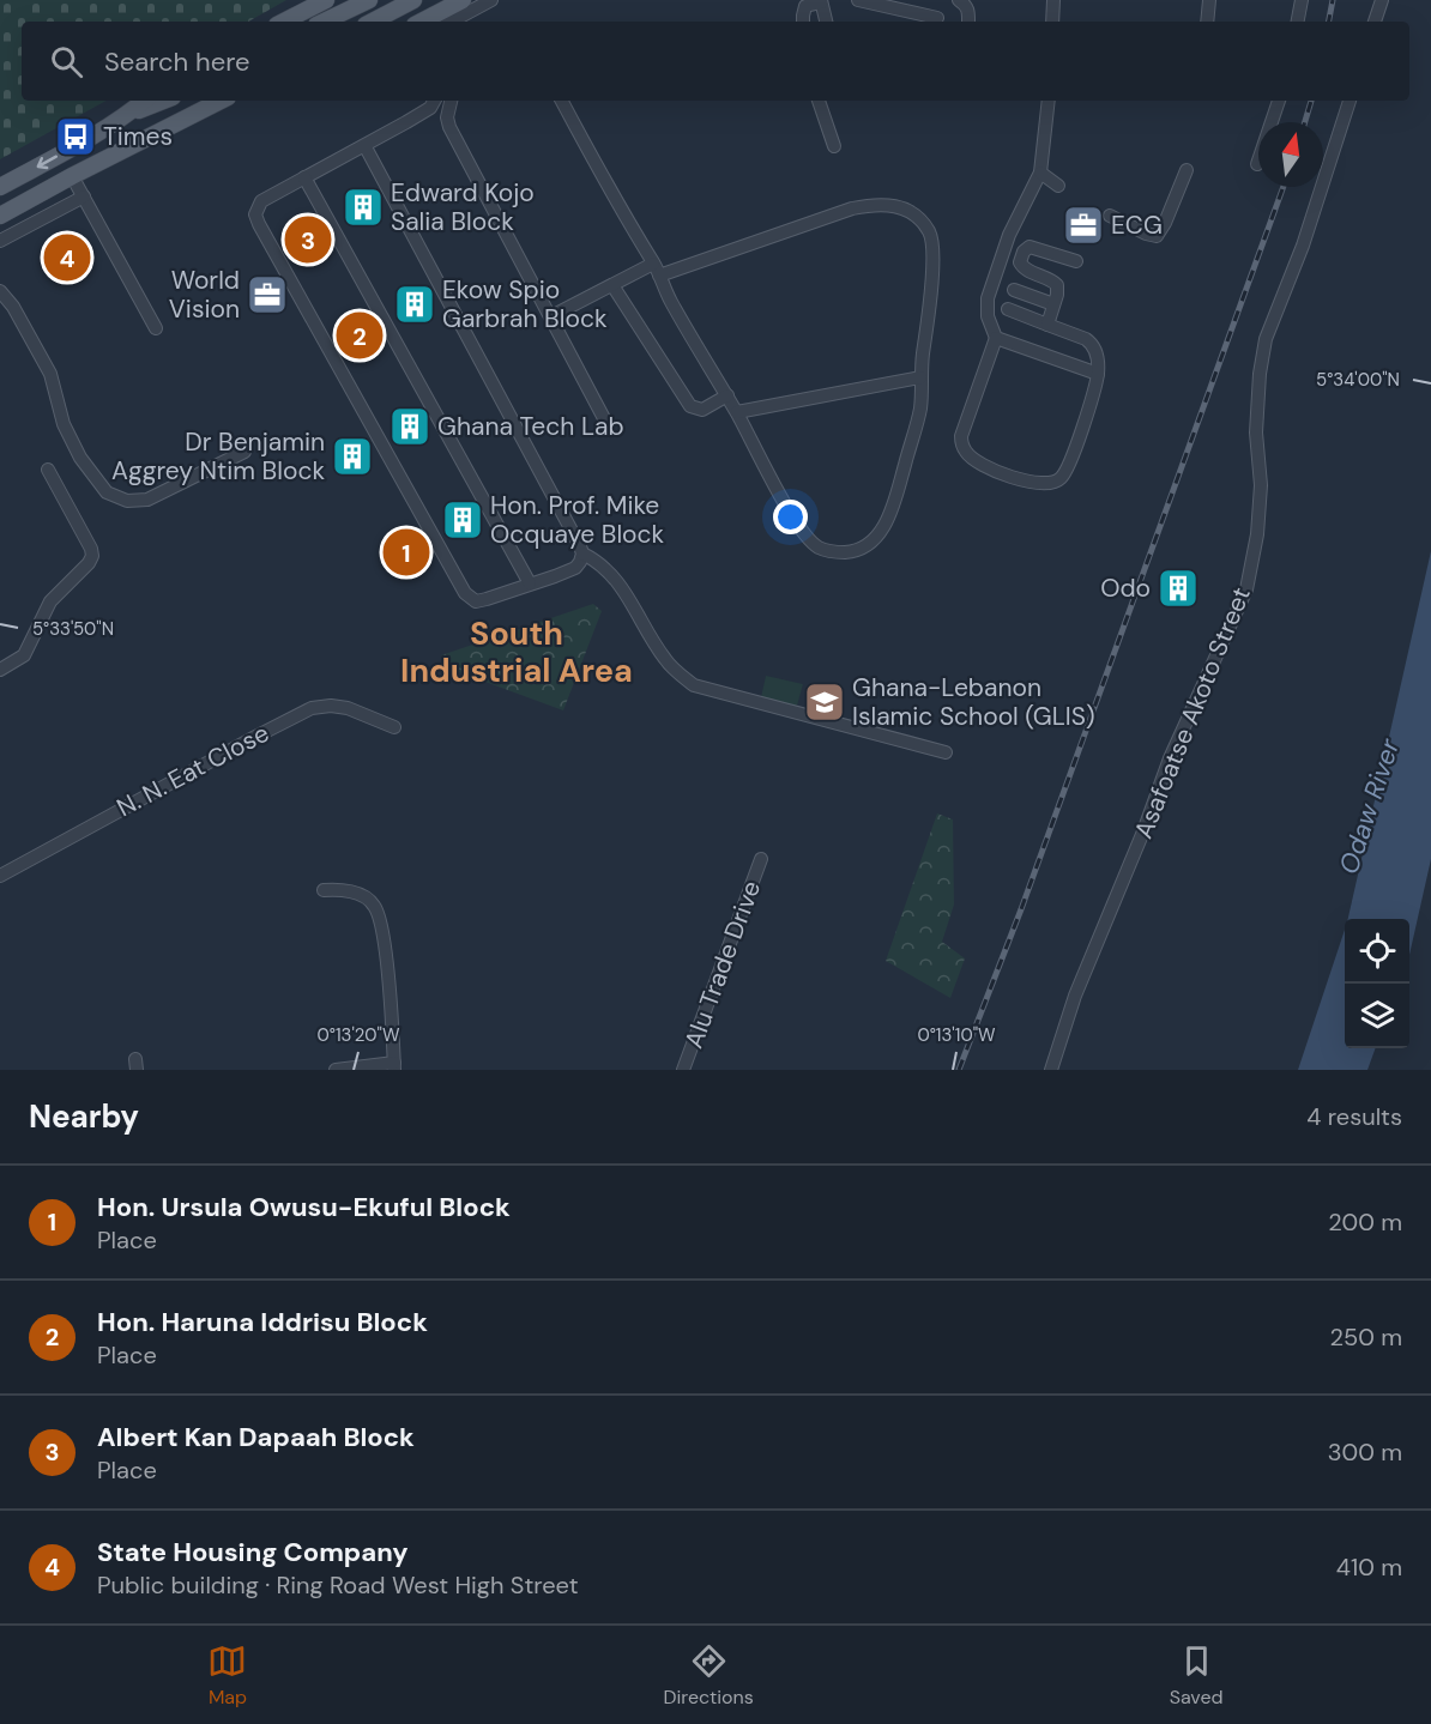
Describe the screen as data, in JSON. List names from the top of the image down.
{
  "streets": {
    "street": ["Asafoatse Akoto Street", "N. N. Eat Close", "Alu Trade Drive"]
  },
  "districts": ["South Industrial Area"],
  "water": ["Odaw River"],
  "places": {
    "bus stop": ["Times"],
    "building": [
      "Edward Kojo Salia Block",
      "Ekow Spio Garbrah Block",
      "Ghana Tech Lab",
      "Dr Benjamin Aggrey Ntim Block",
      "Hon. Prof. Mike Ocquaye Block",
      "Odo"
    ],
    "office": ["ECG", "World Vision"],
    "school or university": ["Ghana-Lebanon Islamic School (GLIS)"]
  },
  "north": "top",
  "page": {
    "search": "Search here",
    "pins": [
      "3",
      "4",
      "2",
      "1"
    ],
    "heading": ["Nearby", "4 results"],
    "list": [
      {
        "mark": "1",
        "name": "Hon. Ursula Owusu-Ekuful Block",
        "note": "Place",
        "value": "200 m"
      },
      {
        "mark": "2",
        "name": "Hon. Haruna Iddrisu Block",
        "note": "Place",
        "value": "250 m"
      },
      {
        "mark": "3",
        "name": "Albert Kan Dapaah Block",
        "note": "Place",
        "value": "300 m"
      },
      {
        "mark": "4",
        "name": "State Housing Company",
        "note": "Public building · Ring Road West High Street",
        "value": "410 m"
      }
    ],
    "nav": ["Map", "Directions", "Saved"]
  },
  "coordinates": [
    "5°34'00\"N",
    "5°33'50\"N",
    "0°13'20\"W",
    "0°13'10\"W"
  ]
}
